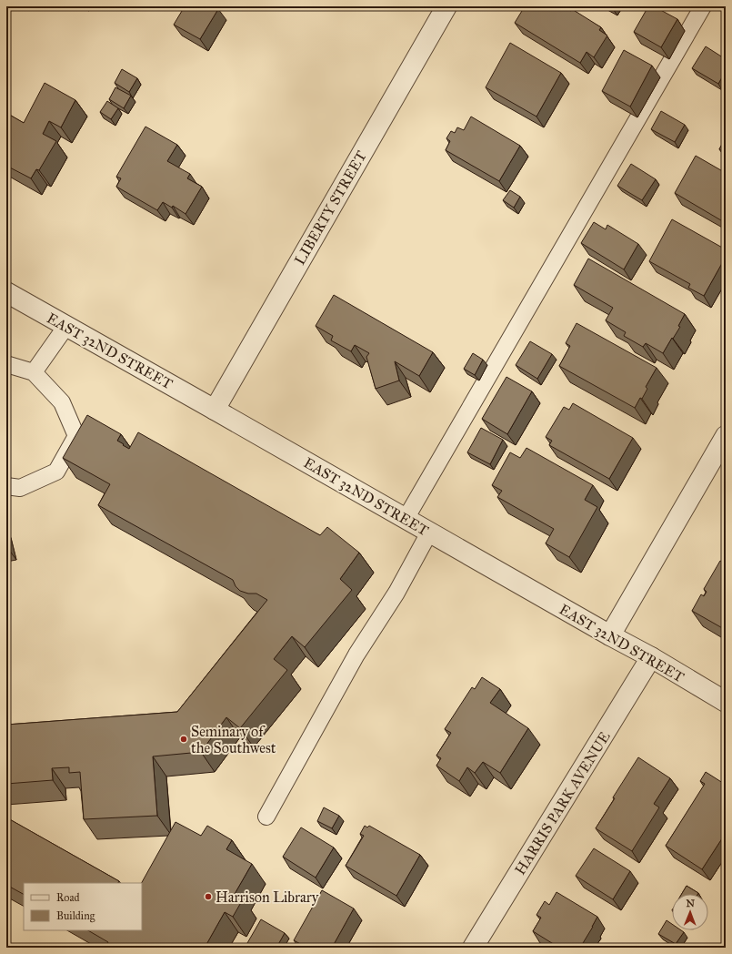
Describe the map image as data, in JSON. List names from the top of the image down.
{
  "streets": {
    "street": ["LIBERTY STREET", "EAST 32ND STREET", "HARRIS PARK AVENUE"]
  },
  "crossings": [
    ["LIBERTY STREET", "EAST 32ND STREET"],
    ["EAST 32ND STREET", "HARRIS PARK AVENUE"]
  ],
  "places": ["Seminary of the Southwest", "Harrison Library"],
  "legend": ["Road", "Building"],
  "north": "top"
}
